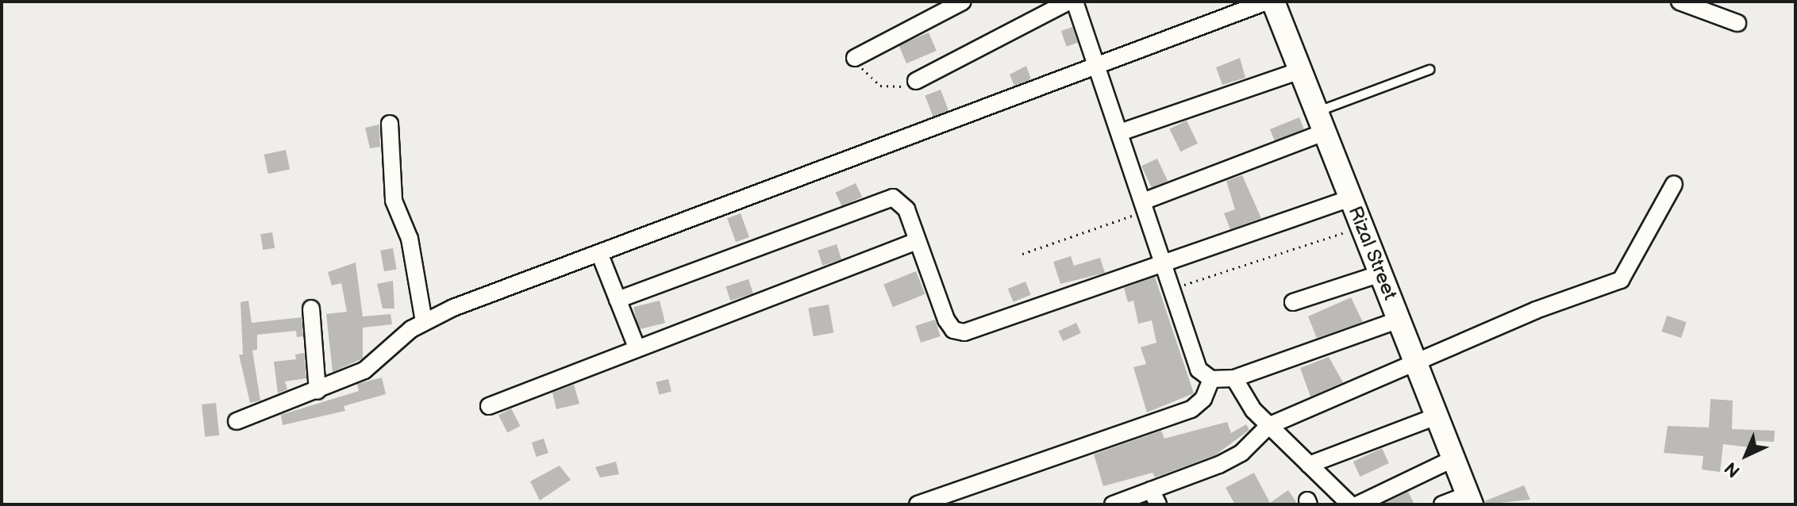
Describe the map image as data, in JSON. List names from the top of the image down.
{
  "streets": {
    "street": ["Rizal Street"]
  },
  "north": "bottom left"
}
